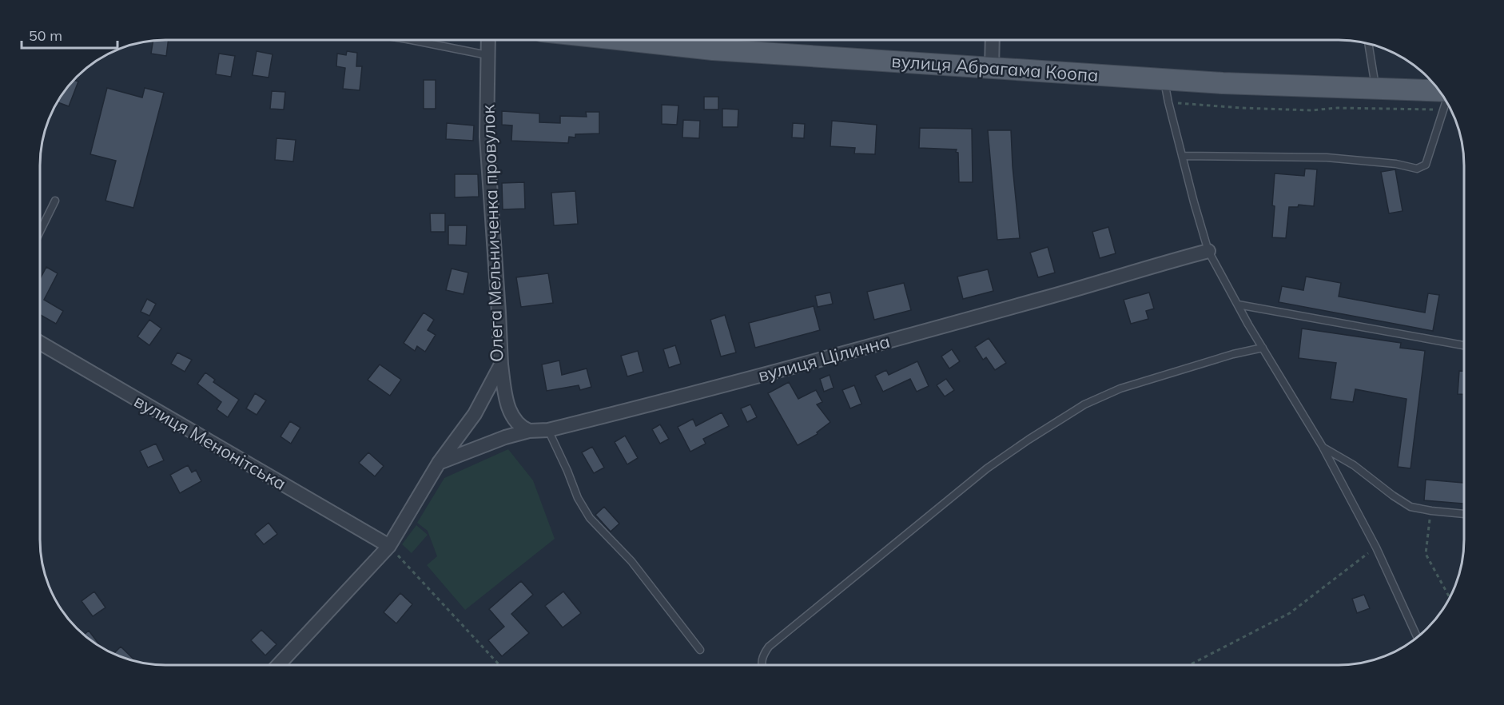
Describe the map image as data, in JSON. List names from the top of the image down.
{
  "streets": {
    "main road": ["вулиця Абрагама Коопа"],
    "street": ["Олега Мельниченка провулок", "вулиця Цілинна", "вулиця Менонітська"]
  },
  "crossings": [
    ["Олега Мельниченка провулок", "вулиця Цілинна"],
    ["Олега Мельниченка провулок", "вулиця Менонітська"]
  ],
  "scale_bar": "50 m"
}
